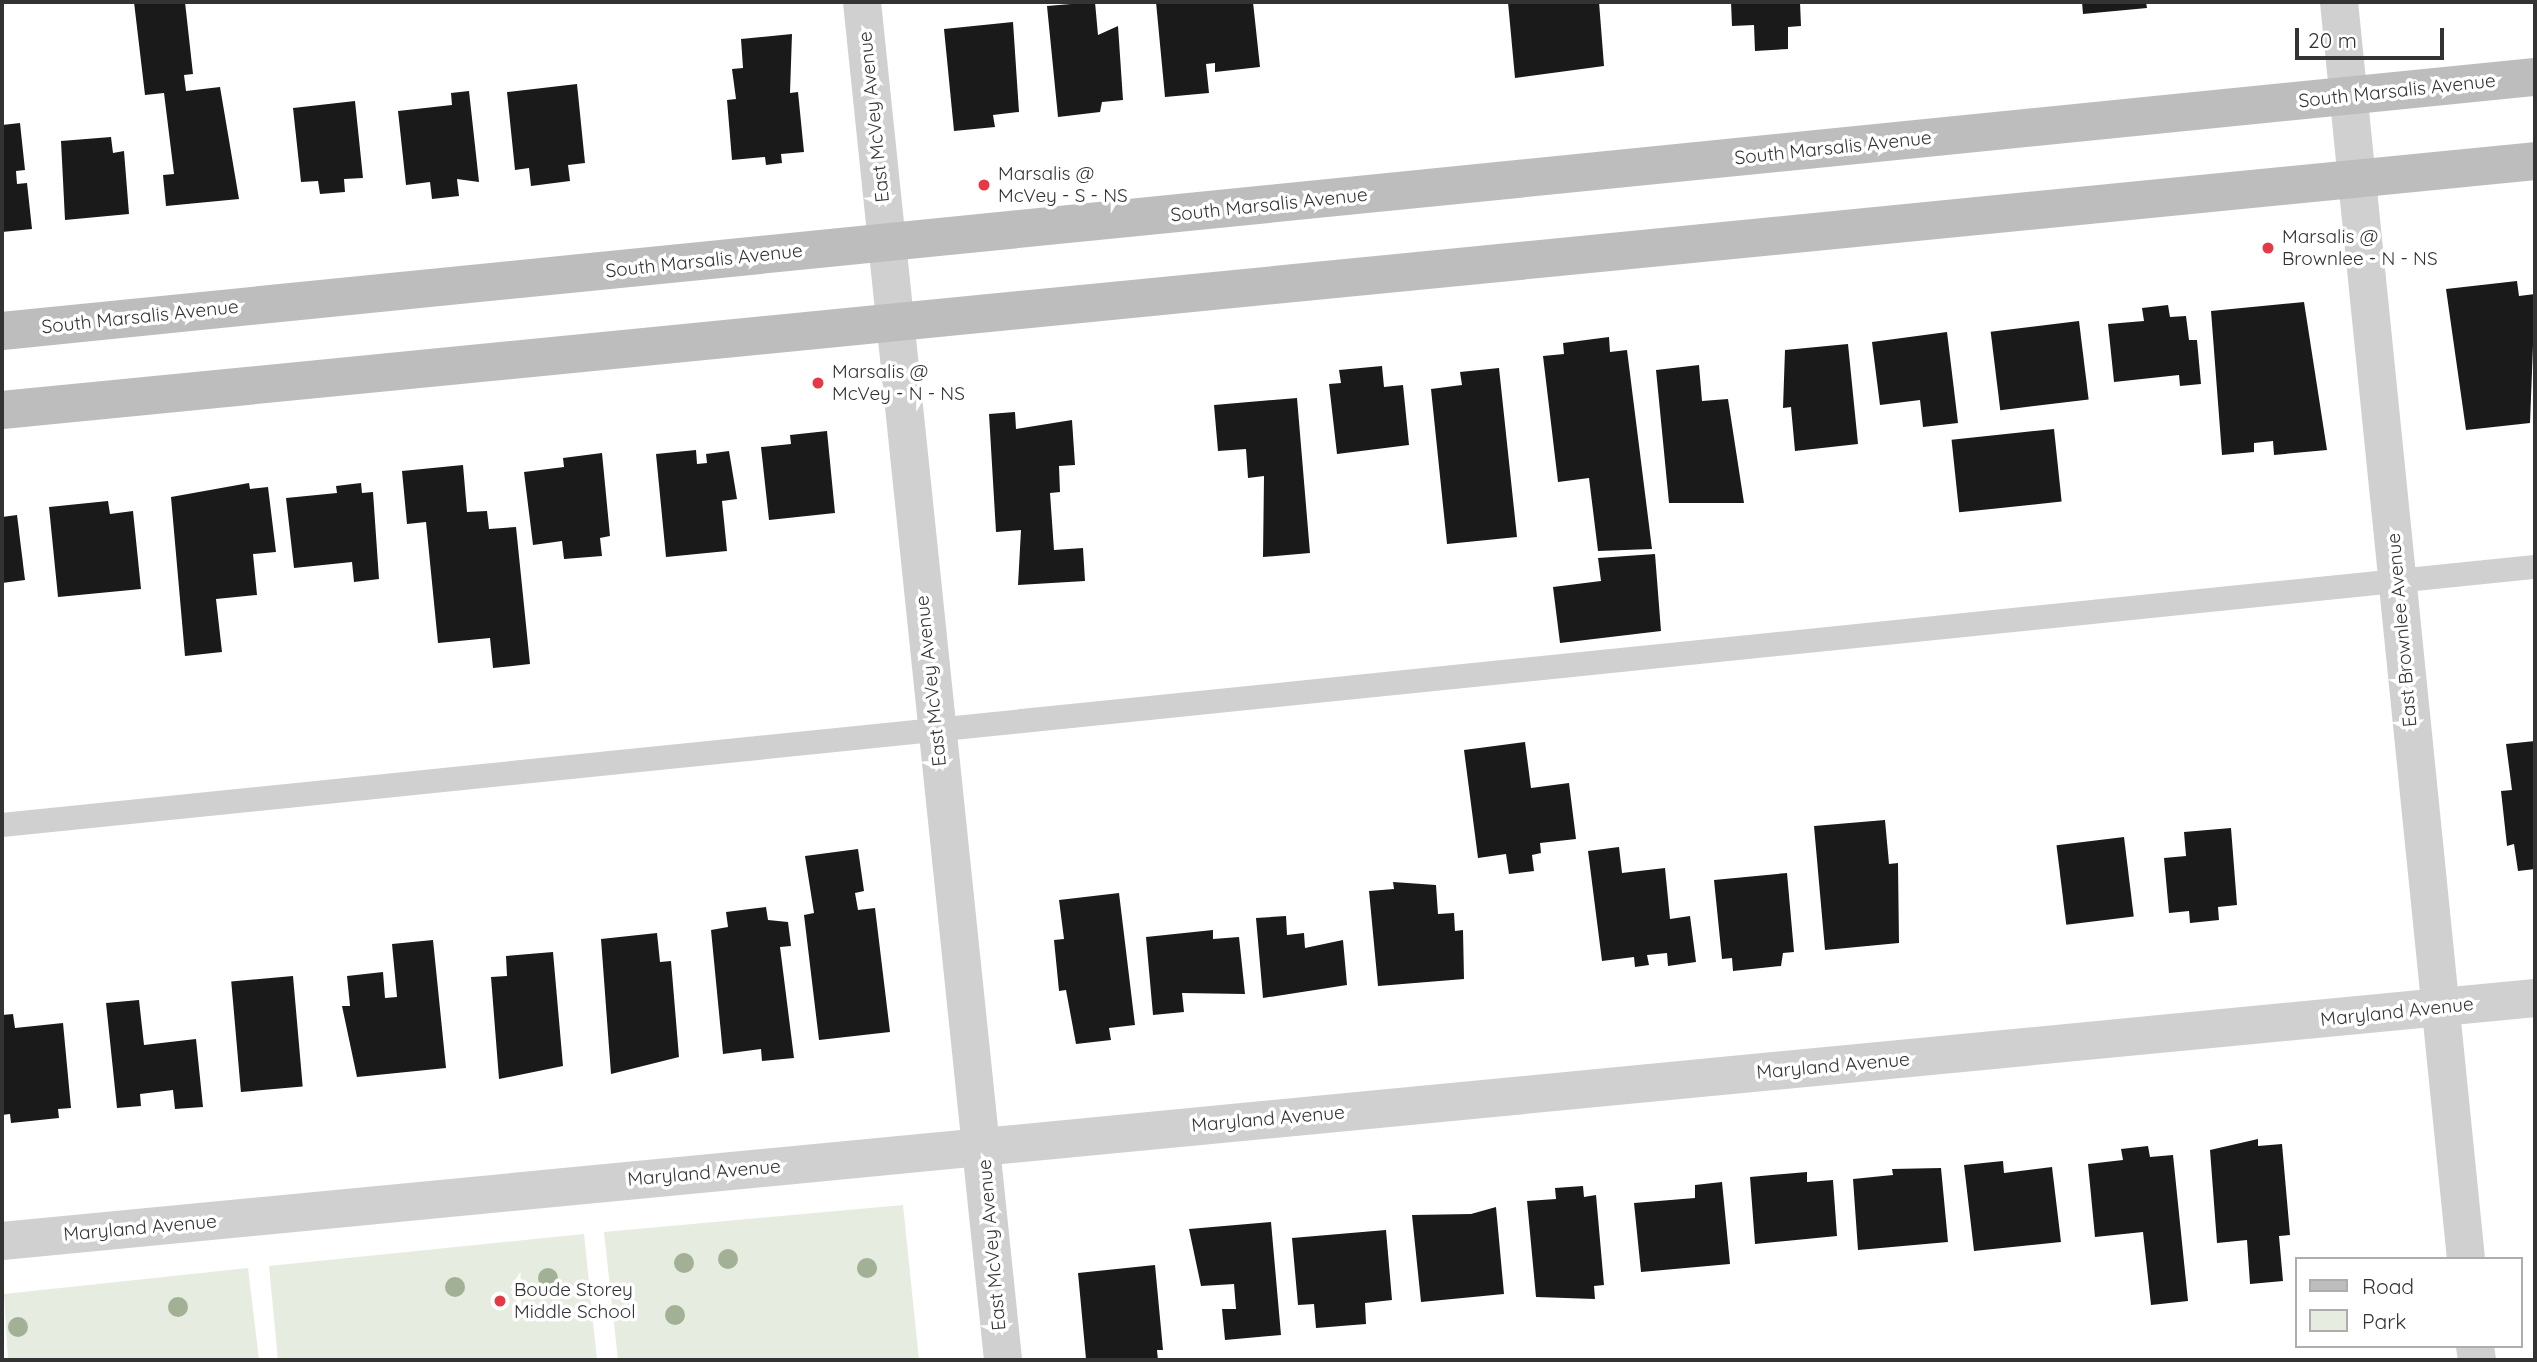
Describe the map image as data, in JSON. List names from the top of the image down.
{
  "streets": {
    "main road": ["South Marsalis Avenue"],
    "street": ["East McVey Avenue", "East Brownlee Avenue", "Maryland Avenue"]
  },
  "crossings": [
    ["South Marsalis Avenue", "East McVey Avenue"],
    ["South Marsalis Avenue", "East Brownlee Avenue"],
    ["East McVey Avenue", "Maryland Avenue"],
    ["East Brownlee Avenue", "Maryland Avenue"]
  ],
  "places": [
    "Marsalis @ McVey - S - NS",
    "Marsalis @ Brownlee - N - NS",
    "Marsalis @ McVey - N - NS",
    "Boude Storey Middle School"
  ],
  "legend": ["Road", "Park"],
  "scale_bar": "20 m"
}
